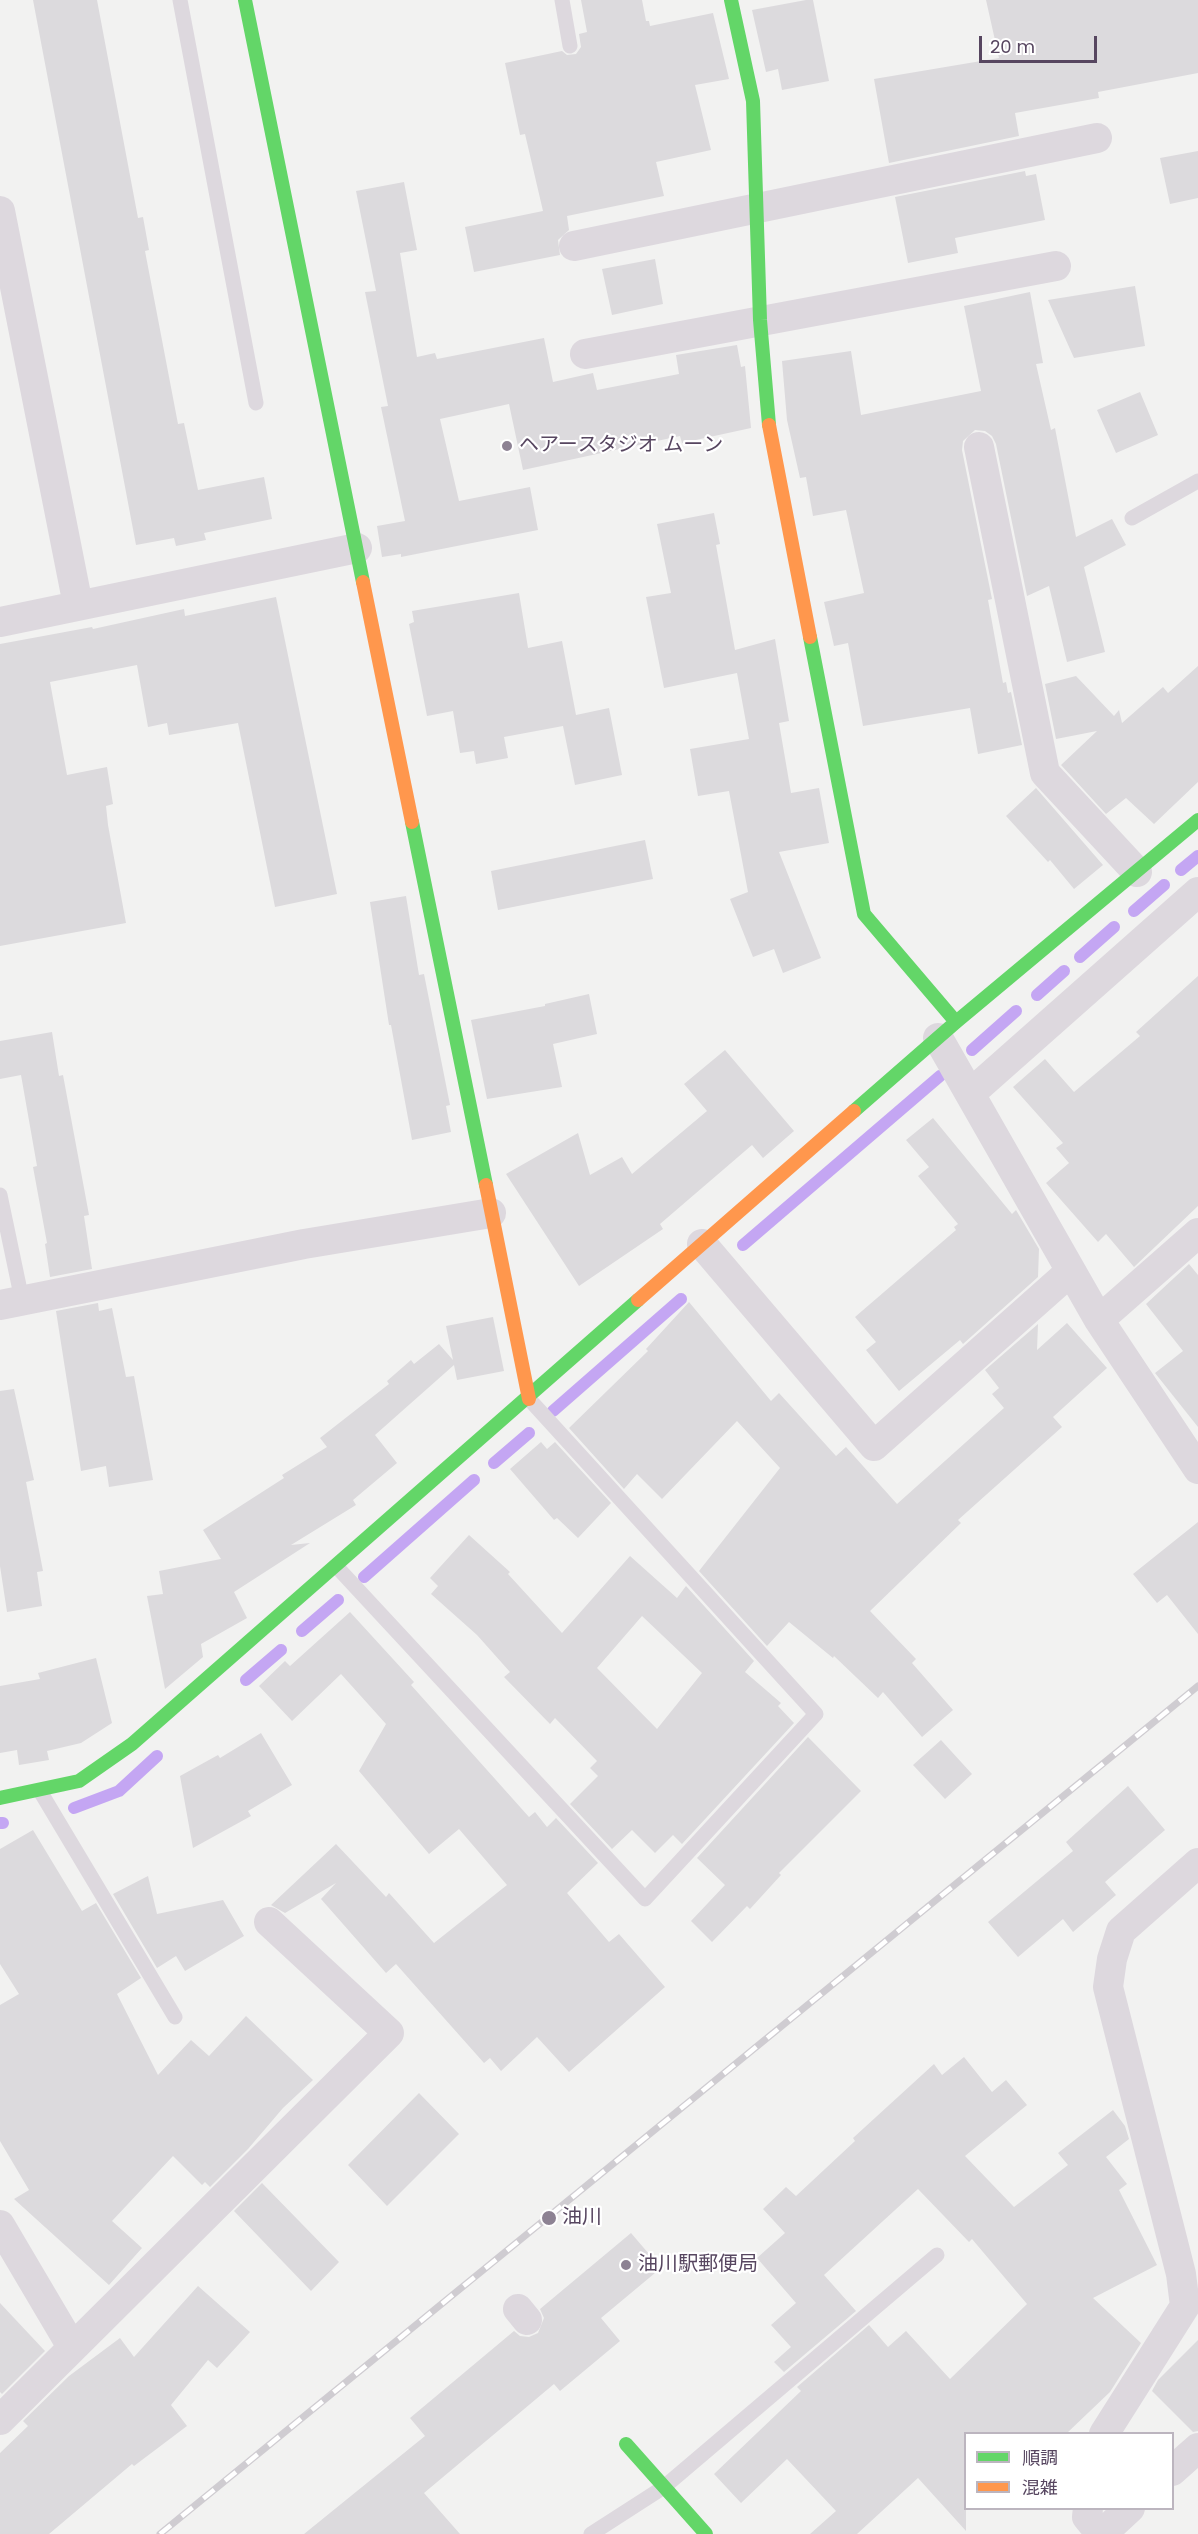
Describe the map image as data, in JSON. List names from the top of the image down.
{
  "places": ["ヘアースタジオ ムーン", "油川", "油川駅郵便局"],
  "legend": ["順調", "混雑"],
  "scale_bar": "20 m"
}
